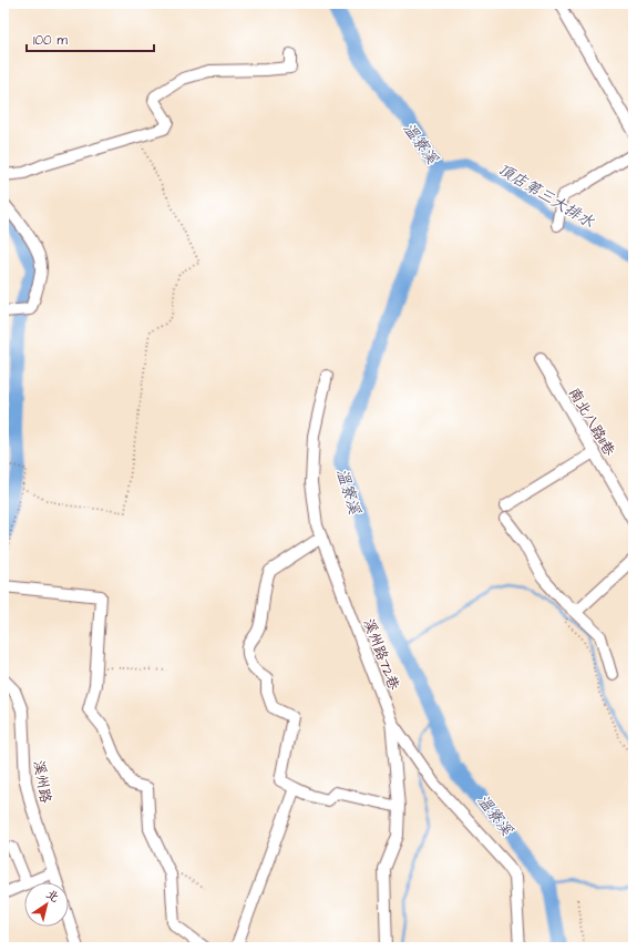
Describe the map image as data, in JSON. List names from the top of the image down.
{
  "streets": {
    "street": ["南北八路11巷", "溪州路72巷", "溪州路"]
  },
  "water": ["溫寮溪", "頂店第三大排水"],
  "scale_bar": "100 m",
  "north": "top right"
}
